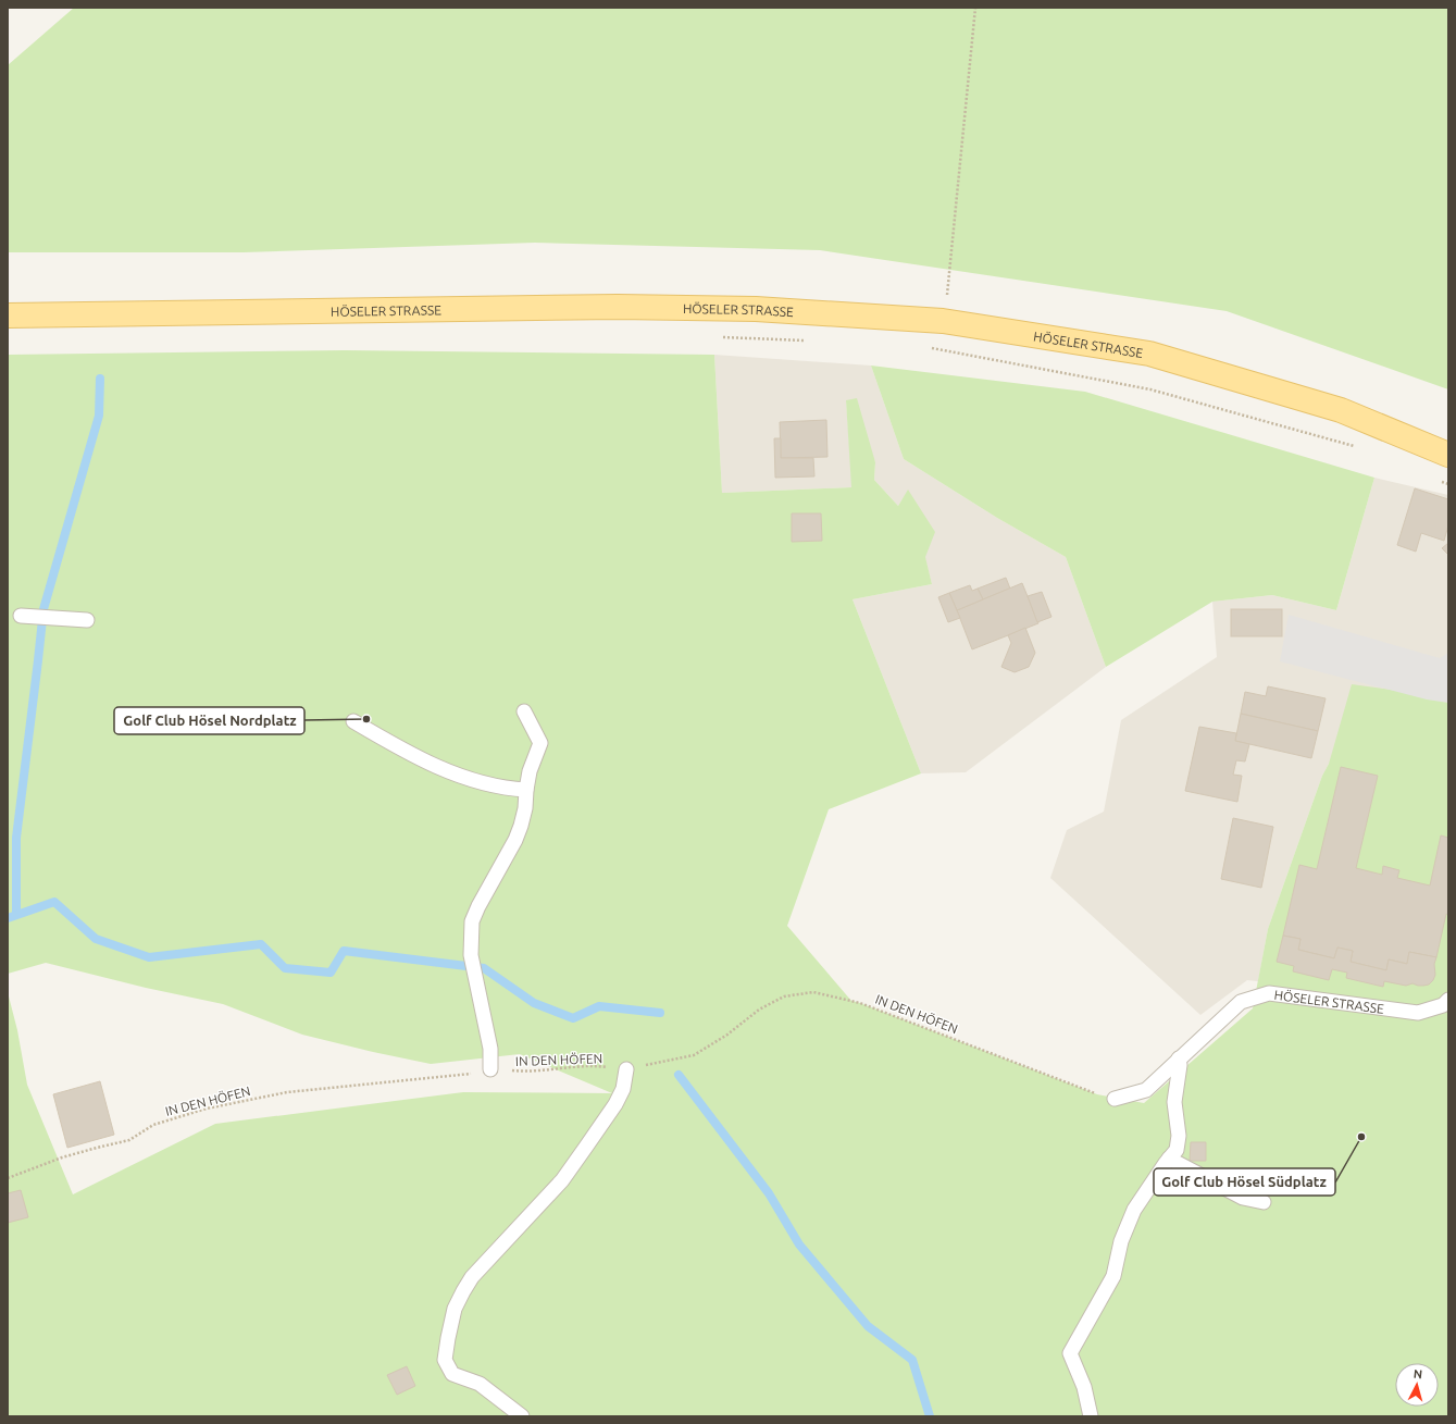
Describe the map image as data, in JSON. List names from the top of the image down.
{
  "streets": {
    "main road": ["HÖSELER STRASSE"],
    "path": ["IN DEN HÖFEN"]
  },
  "crossings": [
    ["HÖSELER STRASSE", "IN DEN HÖFEN"]
  ],
  "places": ["Golf Club Hösel Nordplatz", "Golf Club Hösel Südplatz"],
  "north": "top"
}
